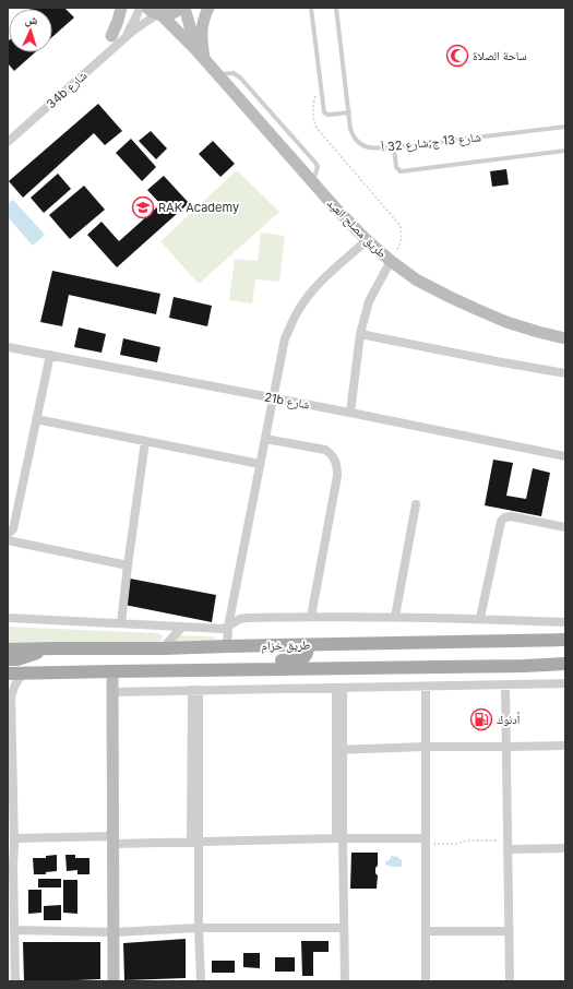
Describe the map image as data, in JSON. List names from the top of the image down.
{
  "streets": {
    "main road": ["طريق خزام"],
    "street": ["34b شارع", "طريق مصلح العيد", "21b شارع"],
    "lane": ["شارع 13 ج;شارع 32 أ"]
  },
  "crossings": [
    ["34b شارع", "طريق مصلح العيد"]
  ],
  "places": {
    "mosque": ["ساحة الصلاة"],
    "school or university": ["RAK Academy"],
    "fuel station": ["أدنوك"]
  },
  "north": "top"
}
